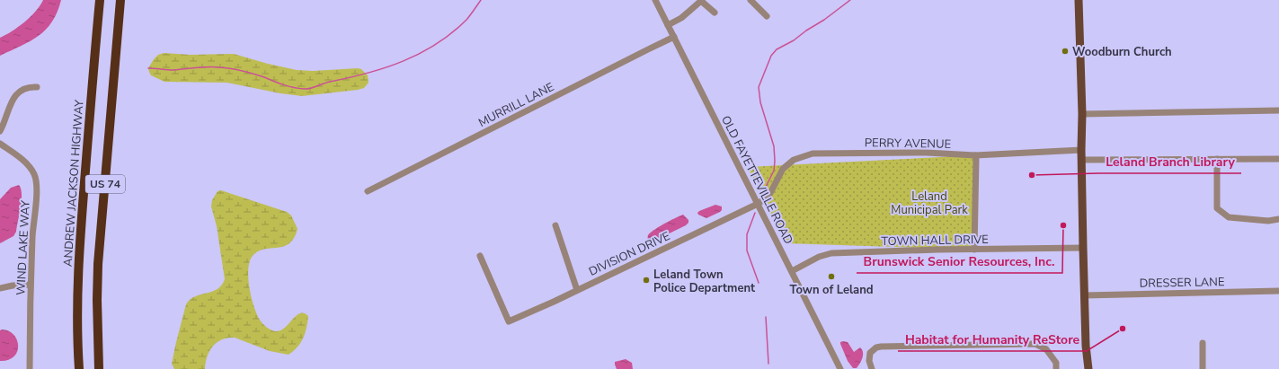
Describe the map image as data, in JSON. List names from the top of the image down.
{
  "streets": {
    "highway": ["ANDREW JACKSON HIGHWAY", "US 74"],
    "street": [
      "MURRILL LANE",
      "PERRY AVENUE",
      "OLD FAYETTEVILLE ROAD",
      "TOWN HALL DRIVE",
      "WIND LAKE WAY",
      "DIVISION DRIVE",
      "DRESSER LANE"
    ]
  },
  "crossings": [
    ["MURRILL LANE", "OLD FAYETTEVILLE ROAD"],
    ["PERRY AVENUE", "OLD FAYETTEVILLE ROAD"],
    ["PERRY AVENUE", "DIVISION DRIVE"],
    ["OLD FAYETTEVILLE ROAD", "TOWN HALL DRIVE"],
    ["OLD FAYETTEVILLE ROAD", "DIVISION DRIVE"]
  ],
  "parks": ["Leland Municipal Park"],
  "places": [
    "Woodburn Church",
    "Leland Branch Library",
    "Brunswick Senior Resources, Inc.",
    "Town of Leland",
    "Leland Town Police Department",
    "Habitat for Humanity ReStore"
  ]
}
